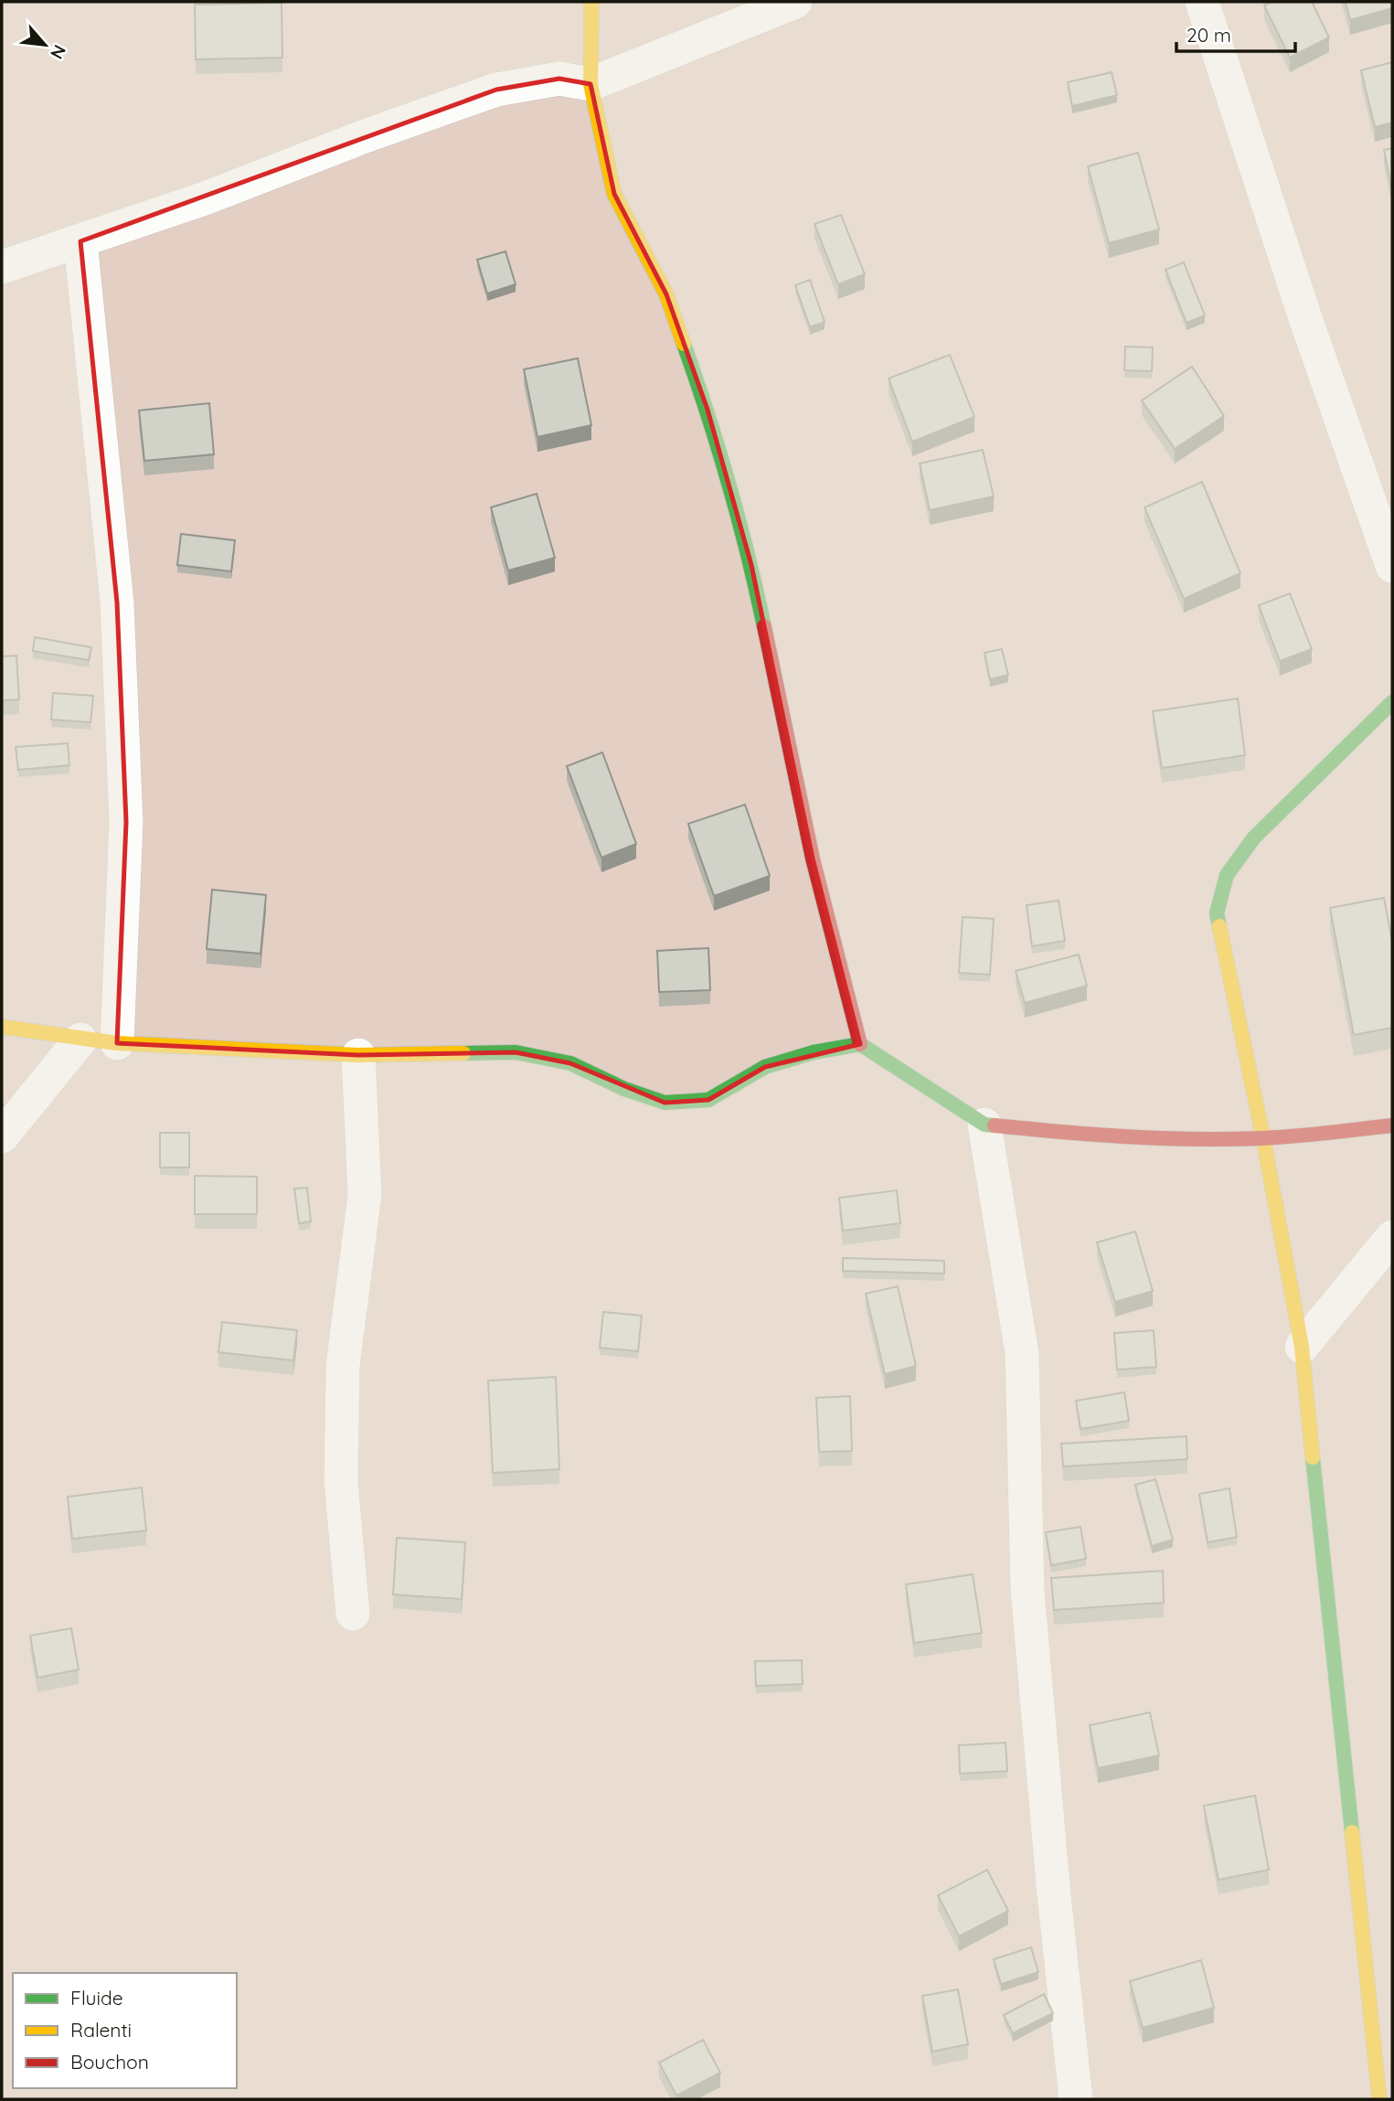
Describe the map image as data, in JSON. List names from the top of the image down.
{
  "legend": ["Fluide", "Ralenti", "Bouchon"],
  "scale_bar": "20 m",
  "north": "bottom right"
}
